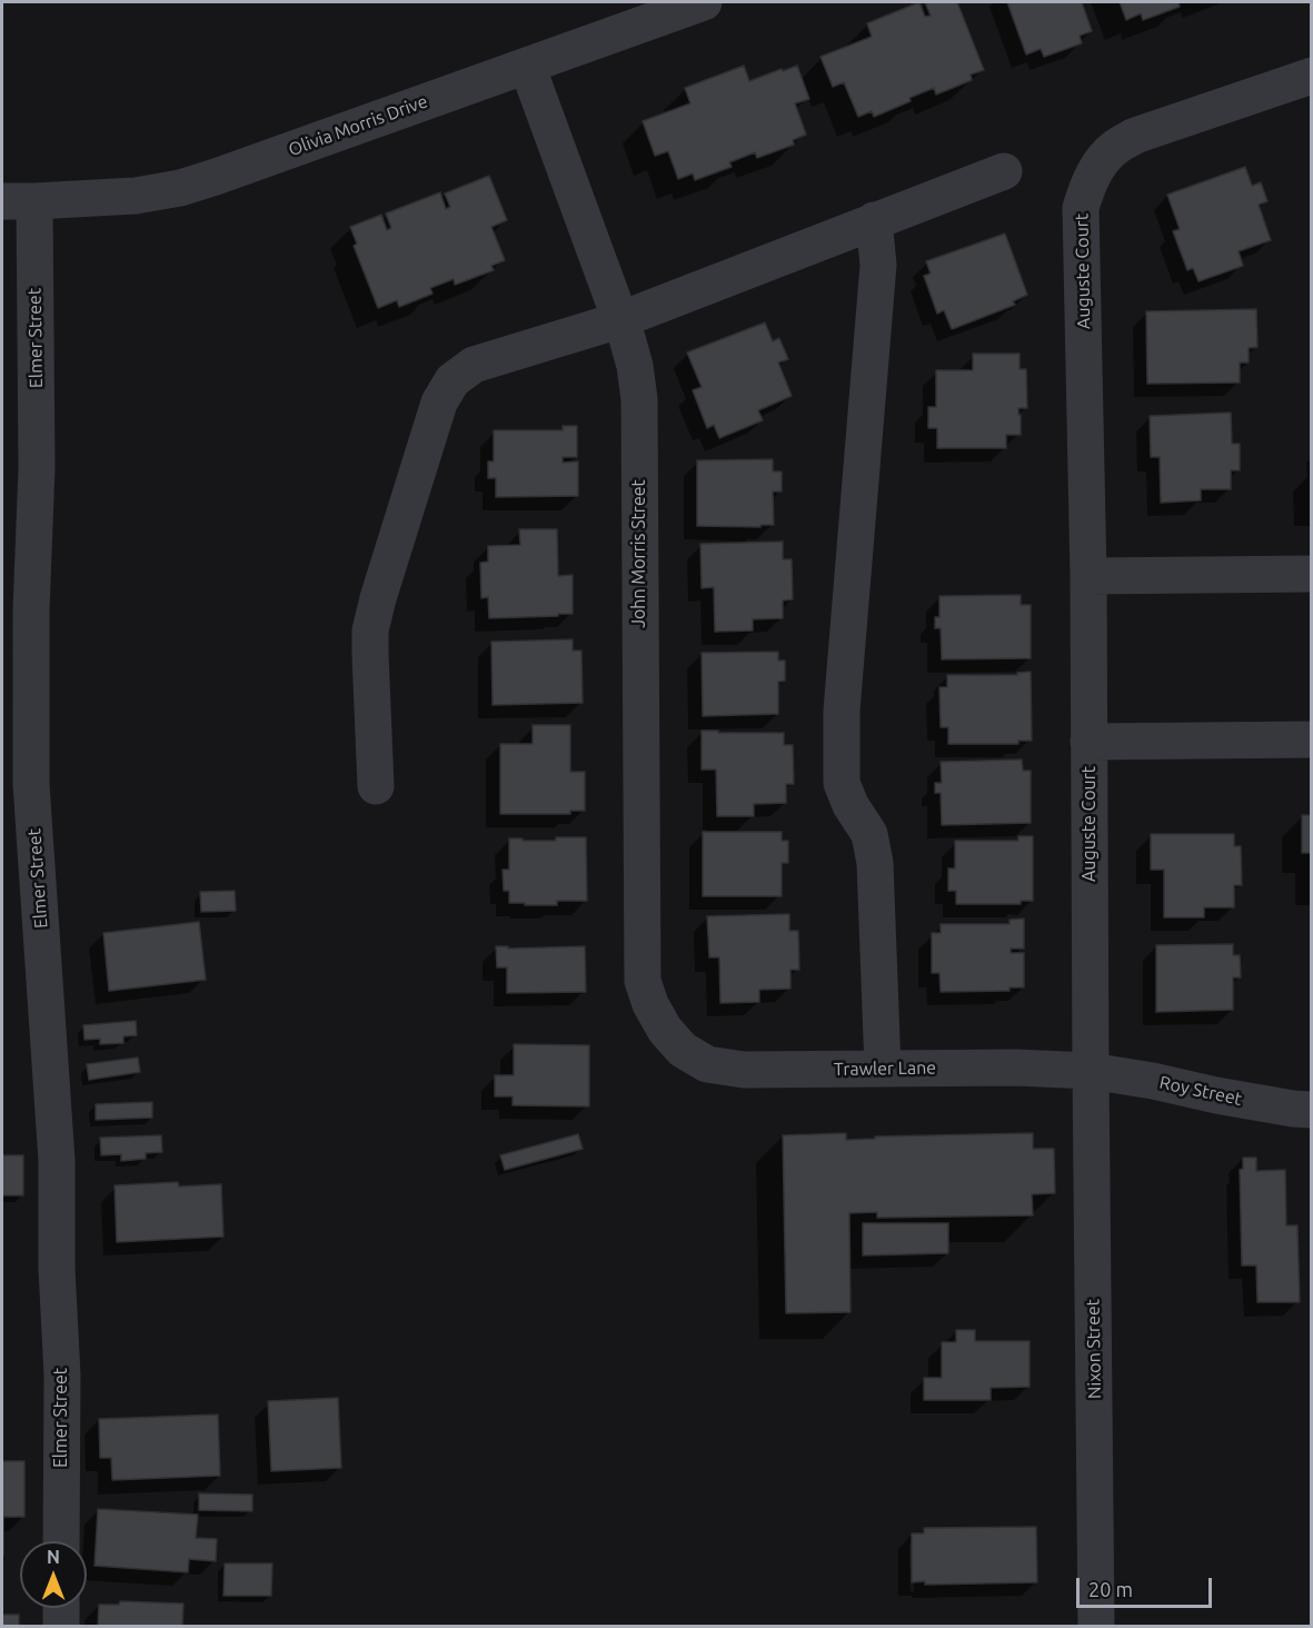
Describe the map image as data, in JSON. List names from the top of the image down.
{
  "streets": {
    "street": [
      "Olivia Morris Drive",
      "Auguste Court",
      "Elmer Street",
      "John Morris Street",
      "Trawler Lane",
      "Roy Street",
      "Nixon Street"
    ]
  },
  "crossings": [
    ["Olivia Morris Drive", "Elmer Street"],
    ["Olivia Morris Drive", "John Morris Street"],
    ["Auguste Court", "Trawler Lane"],
    ["Auguste Court", "Roy Street"],
    ["Auguste Court", "Nixon Street"],
    ["John Morris Street", "Trawler Lane"],
    ["Trawler Lane", "Roy Street"],
    ["Trawler Lane", "Nixon Street"],
    ["Roy Street", "Nixon Street"]
  ],
  "scale_bar": "20 m",
  "north": "top"
}
